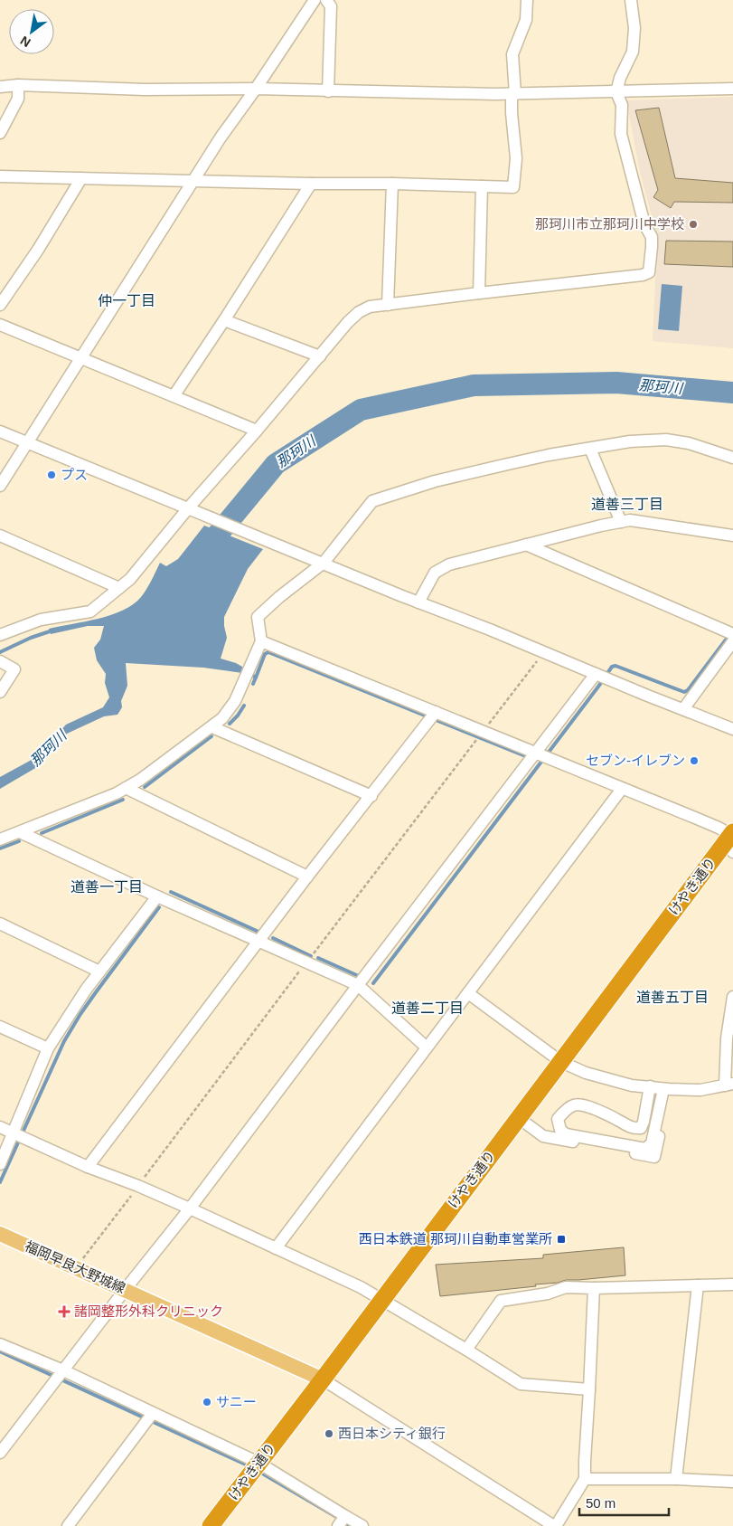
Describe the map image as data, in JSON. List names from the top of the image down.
{
  "streets": {
    "highway": ["けやき通り"],
    "main road": ["福岡早良大野城線"]
  },
  "crossings": [
    ["けやき通り", "福岡早良大野城線"]
  ],
  "districts": [
    "仲一丁目",
    "道善三丁目",
    "道善一丁目",
    "道善五丁目",
    "道善二丁目"
  ],
  "water": ["那珂川"],
  "places": {
    "other": [
      "那珂川市立那珂川中学校",
      "プス",
      "セブン-イレブン",
      "サニー",
      "西日本シティ銀行"
    ],
    "transit": ["西日本鉄道 那珂川自動車営業所"],
    "health": ["諸岡整形外科クリニック"]
  },
  "scale_bar": "50 m",
  "north": "bottom left"
}
